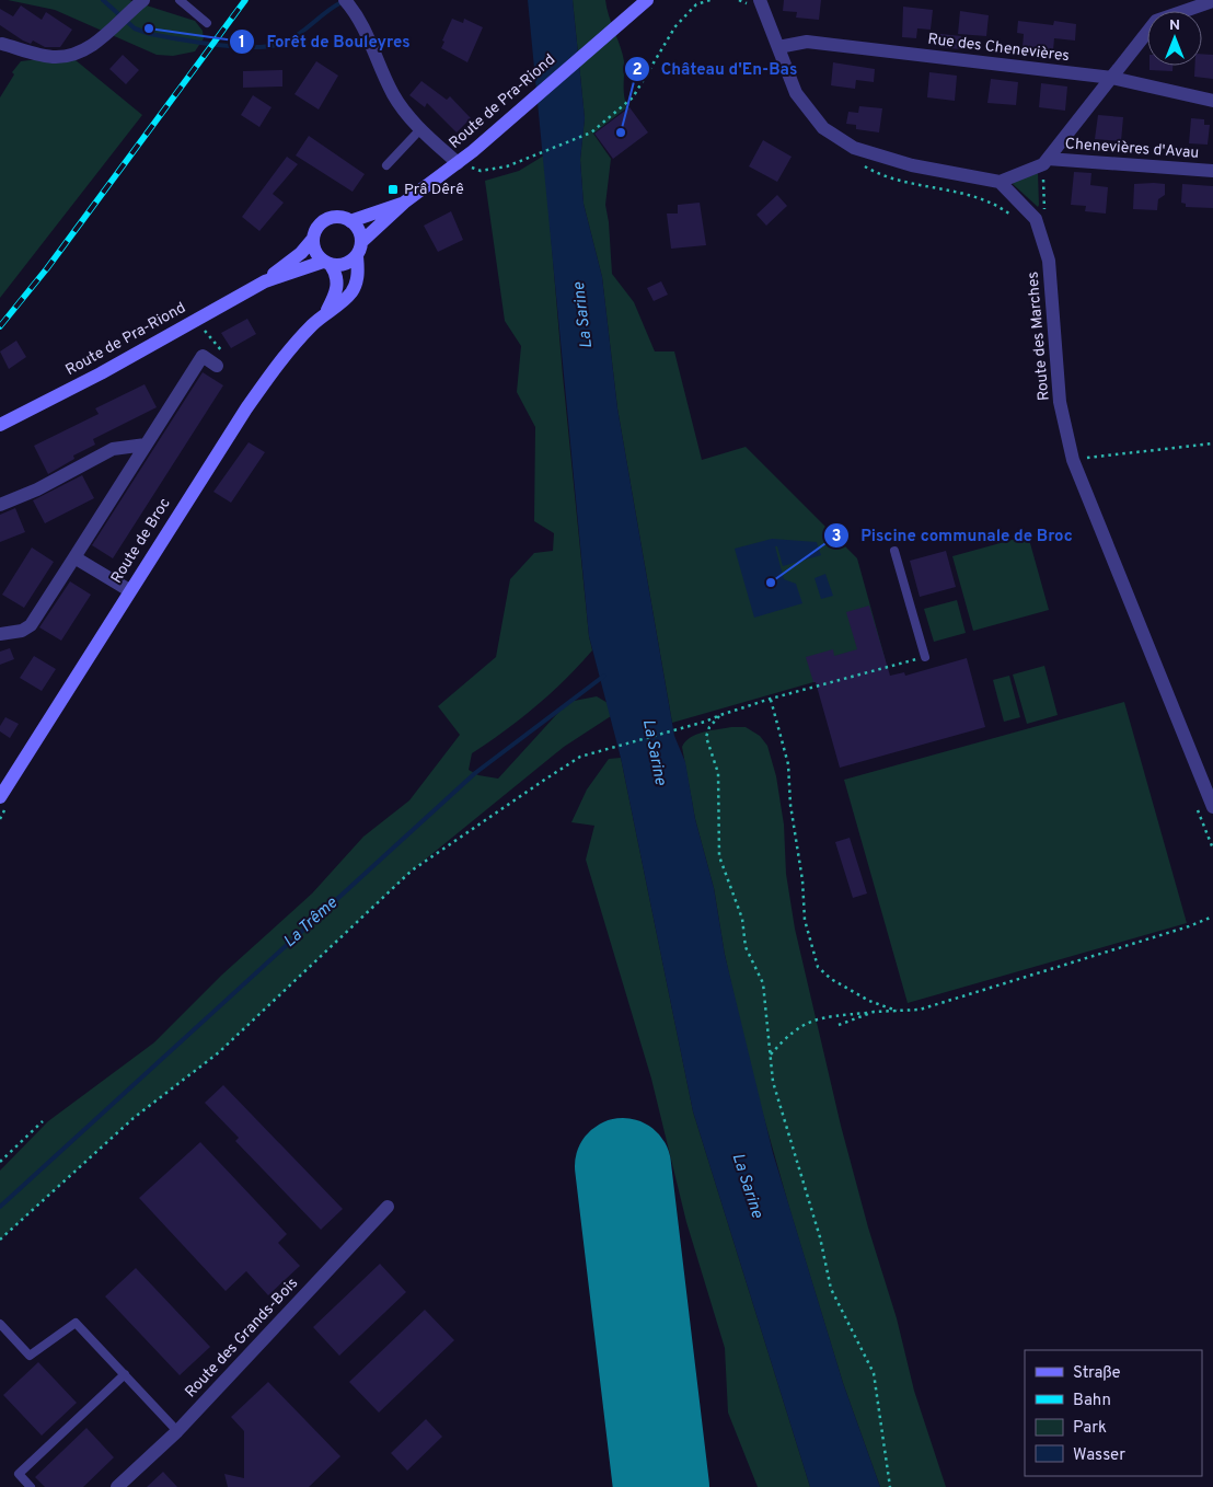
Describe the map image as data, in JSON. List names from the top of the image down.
{
  "streets": {
    "main road": ["Route de Pra-Riond", "Route de Broc"],
    "street": [
      "Rue des Chenevières",
      "Chenevières d'Avau",
      "Route des Marches",
      "Route des Grands-Bois"
    ]
  },
  "crossings": [
    ["Route de Pra-Riond", "Route de Broc"]
  ],
  "water": ["La Sarine", "La Trême"],
  "places": {
    "other": ["Forêt de Bouleyres", "Château d'En-Bas", "Piscine communale de Broc"],
    "transit": ["Prâ Dêrê"]
  },
  "legend": [
    "Straße",
    "Bahn",
    "Park",
    "Wasser"
  ],
  "north": "top"
}
